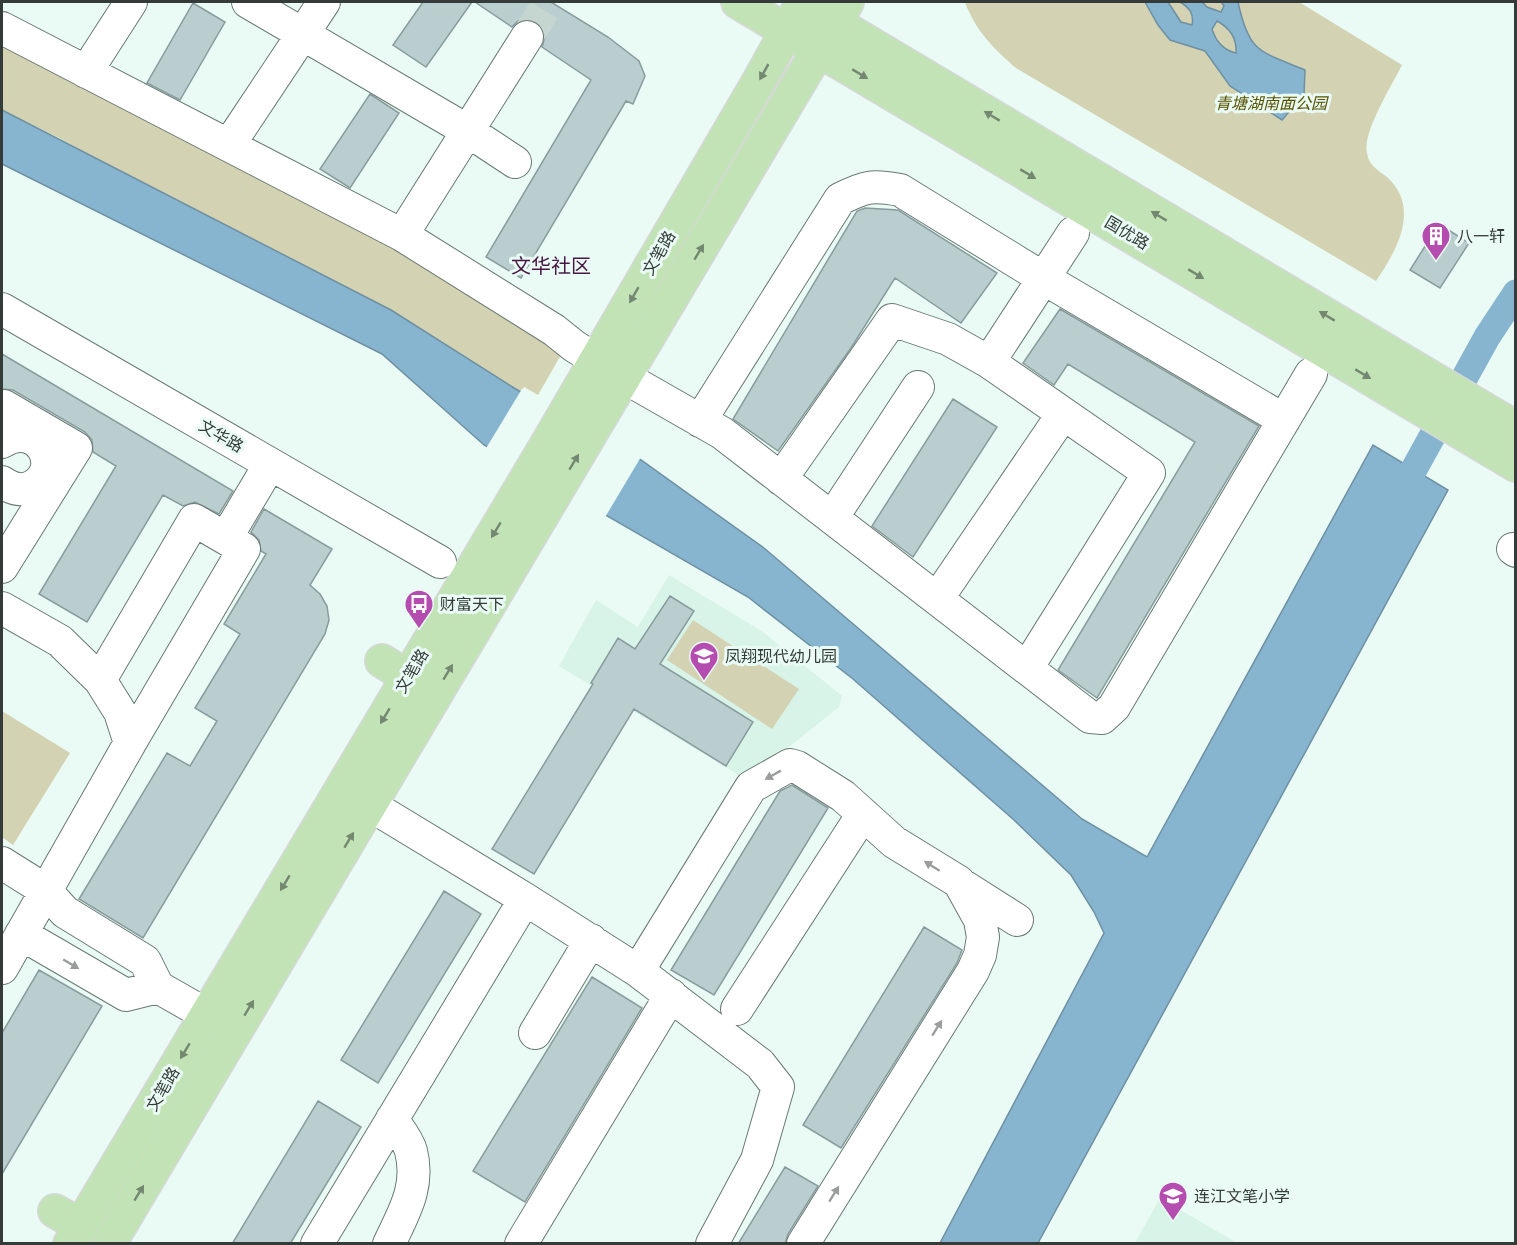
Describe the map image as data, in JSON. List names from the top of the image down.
{
  "streets": {
    "main road": ["国优路", "文笔路"],
    "street": ["文华路"]
  },
  "crossings": [
    ["国优路", "文笔路"]
  ],
  "districts": ["文华社区"],
  "parks": ["青塘湖南面公园"],
  "places": {
    "building": ["八一轩"],
    "bus stop": ["财富天下"],
    "school or university": ["凤翔现代幼儿园", "连江文笔小学"]
  }
}
